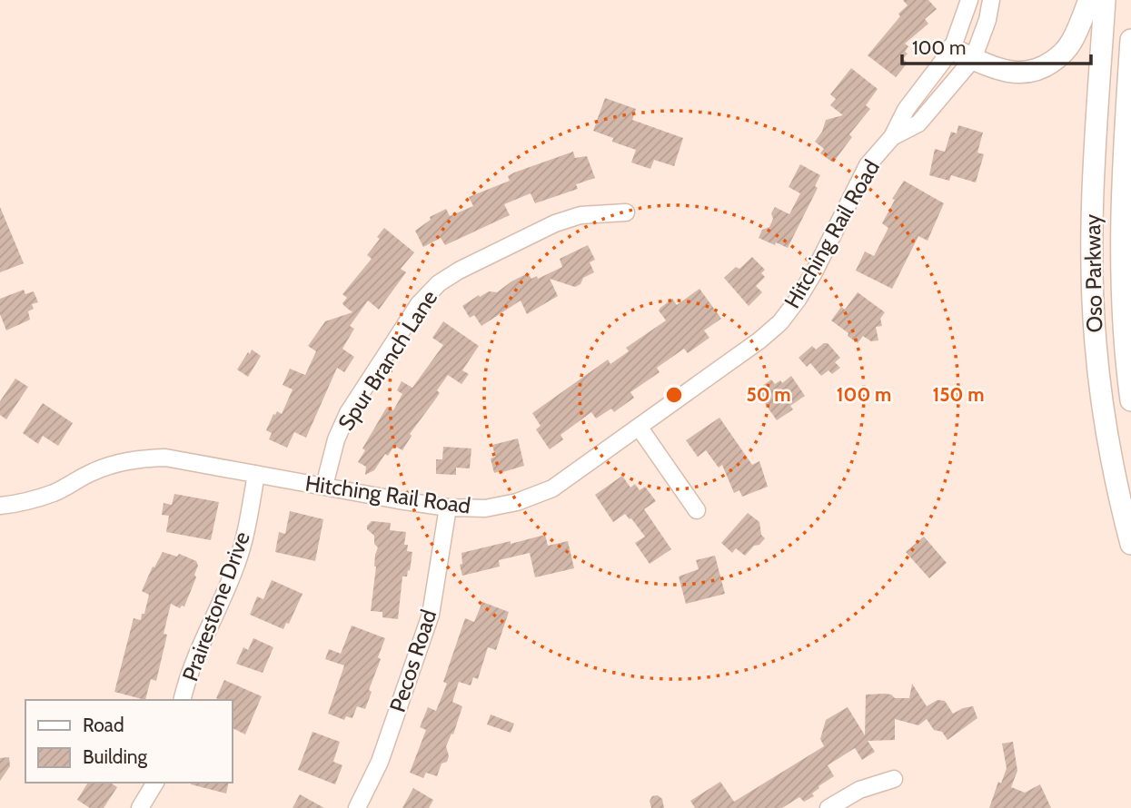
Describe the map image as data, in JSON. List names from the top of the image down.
{
  "streets": {
    "main road": ["Oso Parkway"],
    "street": [
      "Hitching Rail Road",
      "Spur Branch Lane",
      "Prairestone Drive",
      "Pecos Road"
    ]
  },
  "crossings": [
    ["Hitching Rail Road", "Spur Branch Lane"],
    ["Hitching Rail Road", "Prairestone Drive"],
    ["Hitching Rail Road", "Pecos Road"]
  ],
  "legend": ["Road", "Building"],
  "scale_bar": "100 m",
  "rings": ["50 m", "100 m", "150 m"]
}
